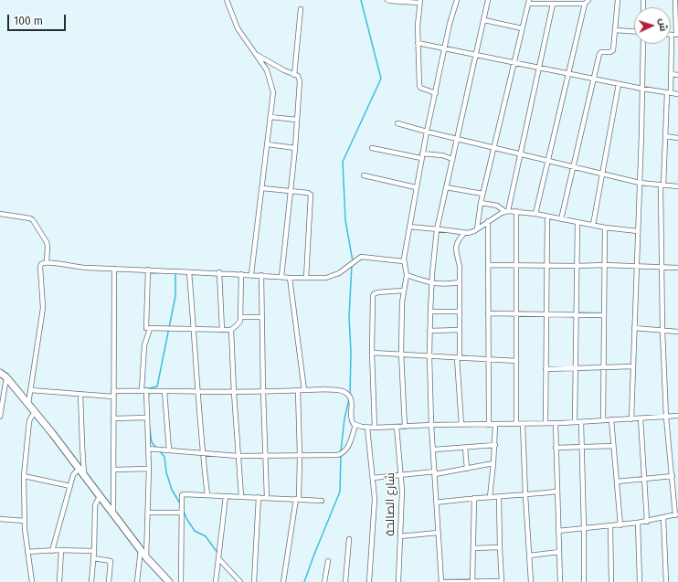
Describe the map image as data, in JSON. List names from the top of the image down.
{
  "streets": {
    "street": ["شارع الصالحة"]
  },
  "scale_bar": "100 m",
  "north": "right"
}
